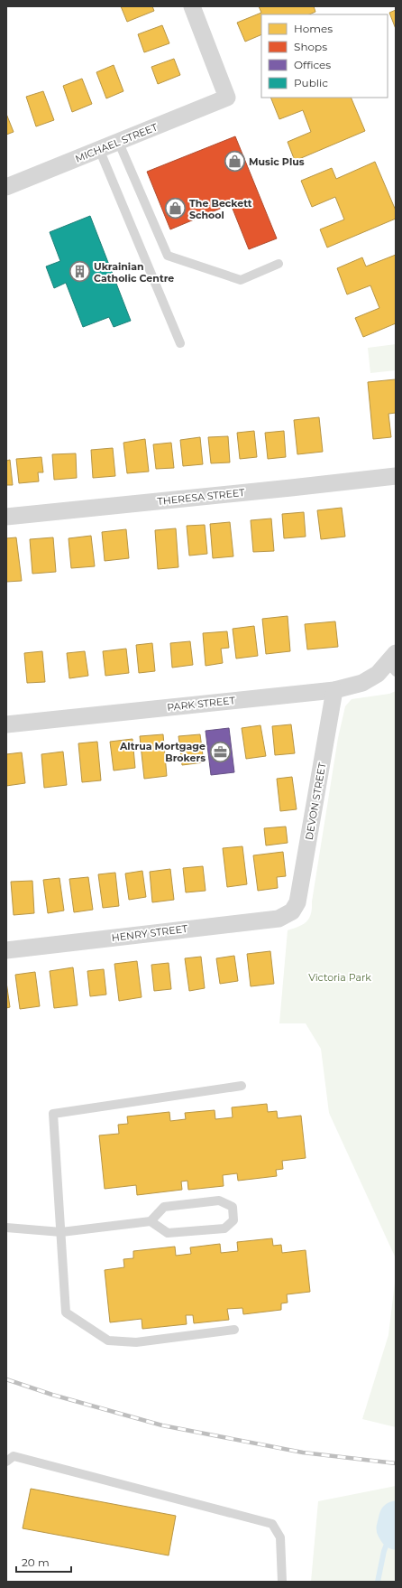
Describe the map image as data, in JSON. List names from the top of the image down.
{
  "streets": {
    "street": [
      "MICHAEL STREET",
      "THERESA STREET",
      "PARK STREET",
      "DEVON STREET",
      "HENRY STREET"
    ]
  },
  "crossings": [
    ["PARK STREET", "DEVON STREET"],
    ["DEVON STREET", "HENRY STREET"]
  ],
  "parks": ["Victoria Park"],
  "places": {
    "shop": ["Music Plus", "The Beckett School"],
    "building": ["Ukrainian Catholic Centre"],
    "office": ["Altrua Mortgage Brokers"]
  },
  "legend": [
    "Homes",
    "Shops",
    "Offices",
    "Public"
  ],
  "scale_bar": "20 m"
}
